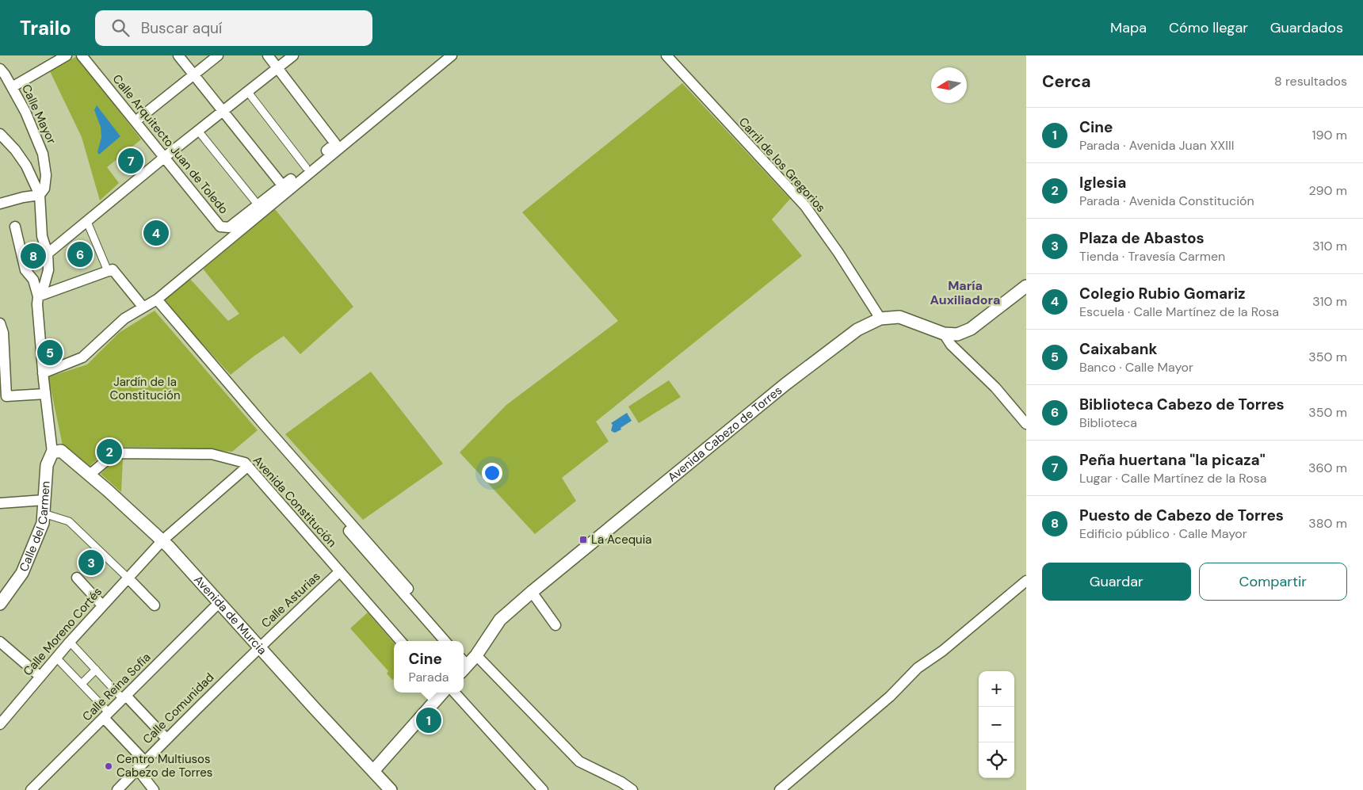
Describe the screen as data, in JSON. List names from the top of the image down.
{
  "streets": {
    "street": [
      "Calle Mayor",
      "Calle Arquitecto Juan de Toledo",
      "Carril de los Gregorios",
      "Avenida Cabezo de Torres",
      "Avenida Constitución",
      "Calle del Carmen",
      "Calle Asturias",
      "Avenida de Murcia",
      "Calle Moreno Cortés",
      "Calle Reina Sofía",
      "Calle Comunidad"
    ]
  },
  "crossings": [
    ["Calle Mayor", "Calle del Carmen"],
    ["Calle Mayor", "Avenida de Murcia"],
    ["Carril de los Gregorios", "Avenida Cabezo de Torres"],
    ["Avenida Constitución", "Calle Asturias"],
    ["Avenida Constitución", "Avenida de Murcia"],
    ["Avenida Constitución", "Calle Moreno Cortés"],
    ["Calle del Carmen", "Avenida de Murcia"],
    ["Calle Asturias", "Avenida de Murcia"],
    ["Calle Asturias", "Calle Comunidad"],
    ["Avenida de Murcia", "Calle Moreno Cortés"],
    ["Avenida de Murcia", "Calle Reina Sofía"],
    ["Avenida de Murcia", "Calle Comunidad"]
  ],
  "districts": ["María Auxiliadora"],
  "parks": ["Jardín de la Constitución"],
  "places": {
    "transit": ["La Acequia"],
    "other": ["Centro Multiusos Cabezo de Torres"]
  },
  "north": "left",
  "page": {
    "header": "Trailo",
    "search": "Buscar aquí",
    "nav": ["Mapa", "Cómo llegar", "Guardados"],
    "heading": ["Cerca", "8 resultados"],
    "list": [
      {
        "mark": "1",
        "name": "Cine",
        "note": "Parada · Avenida Juan XXIII",
        "value": "190 m"
      },
      {
        "mark": "2",
        "name": "Iglesia",
        "note": "Parada · Avenida Constitución",
        "value": "290 m"
      },
      {
        "mark": "3",
        "name": "Plaza de Abastos",
        "note": "Tienda · Travesía Carmen",
        "value": "310 m"
      },
      {
        "mark": "4",
        "name": "Colegio Rubio Gomariz",
        "note": "Escuela · Calle Martínez de la Rosa",
        "value": "310 m"
      },
      {
        "mark": "5",
        "name": "Caixabank",
        "note": "Banco · Calle Mayor",
        "value": "350 m"
      },
      {
        "mark": "6",
        "name": "Biblioteca Cabezo de Torres",
        "note": "Biblioteca",
        "value": "350 m"
      },
      {
        "mark": "7",
        "name": "Peña huertana \"la picaza\"",
        "note": "Lugar · Calle Martínez de la Rosa",
        "value": "360 m"
      },
      {
        "mark": "8",
        "name": "Puesto de Cabezo de Torres",
        "note": "Edificio público · Calle Mayor",
        "value": "380 m"
      }
    ],
    "pins": [
      "7",
      "4",
      "6",
      "8",
      "5",
      "2",
      "3",
      "1"
    ],
    "buttons": ["Guardar", "Compartir"],
    "popup": ["Cine", "Parada"],
    "map_buttons": ["+", "−"]
  }
}
